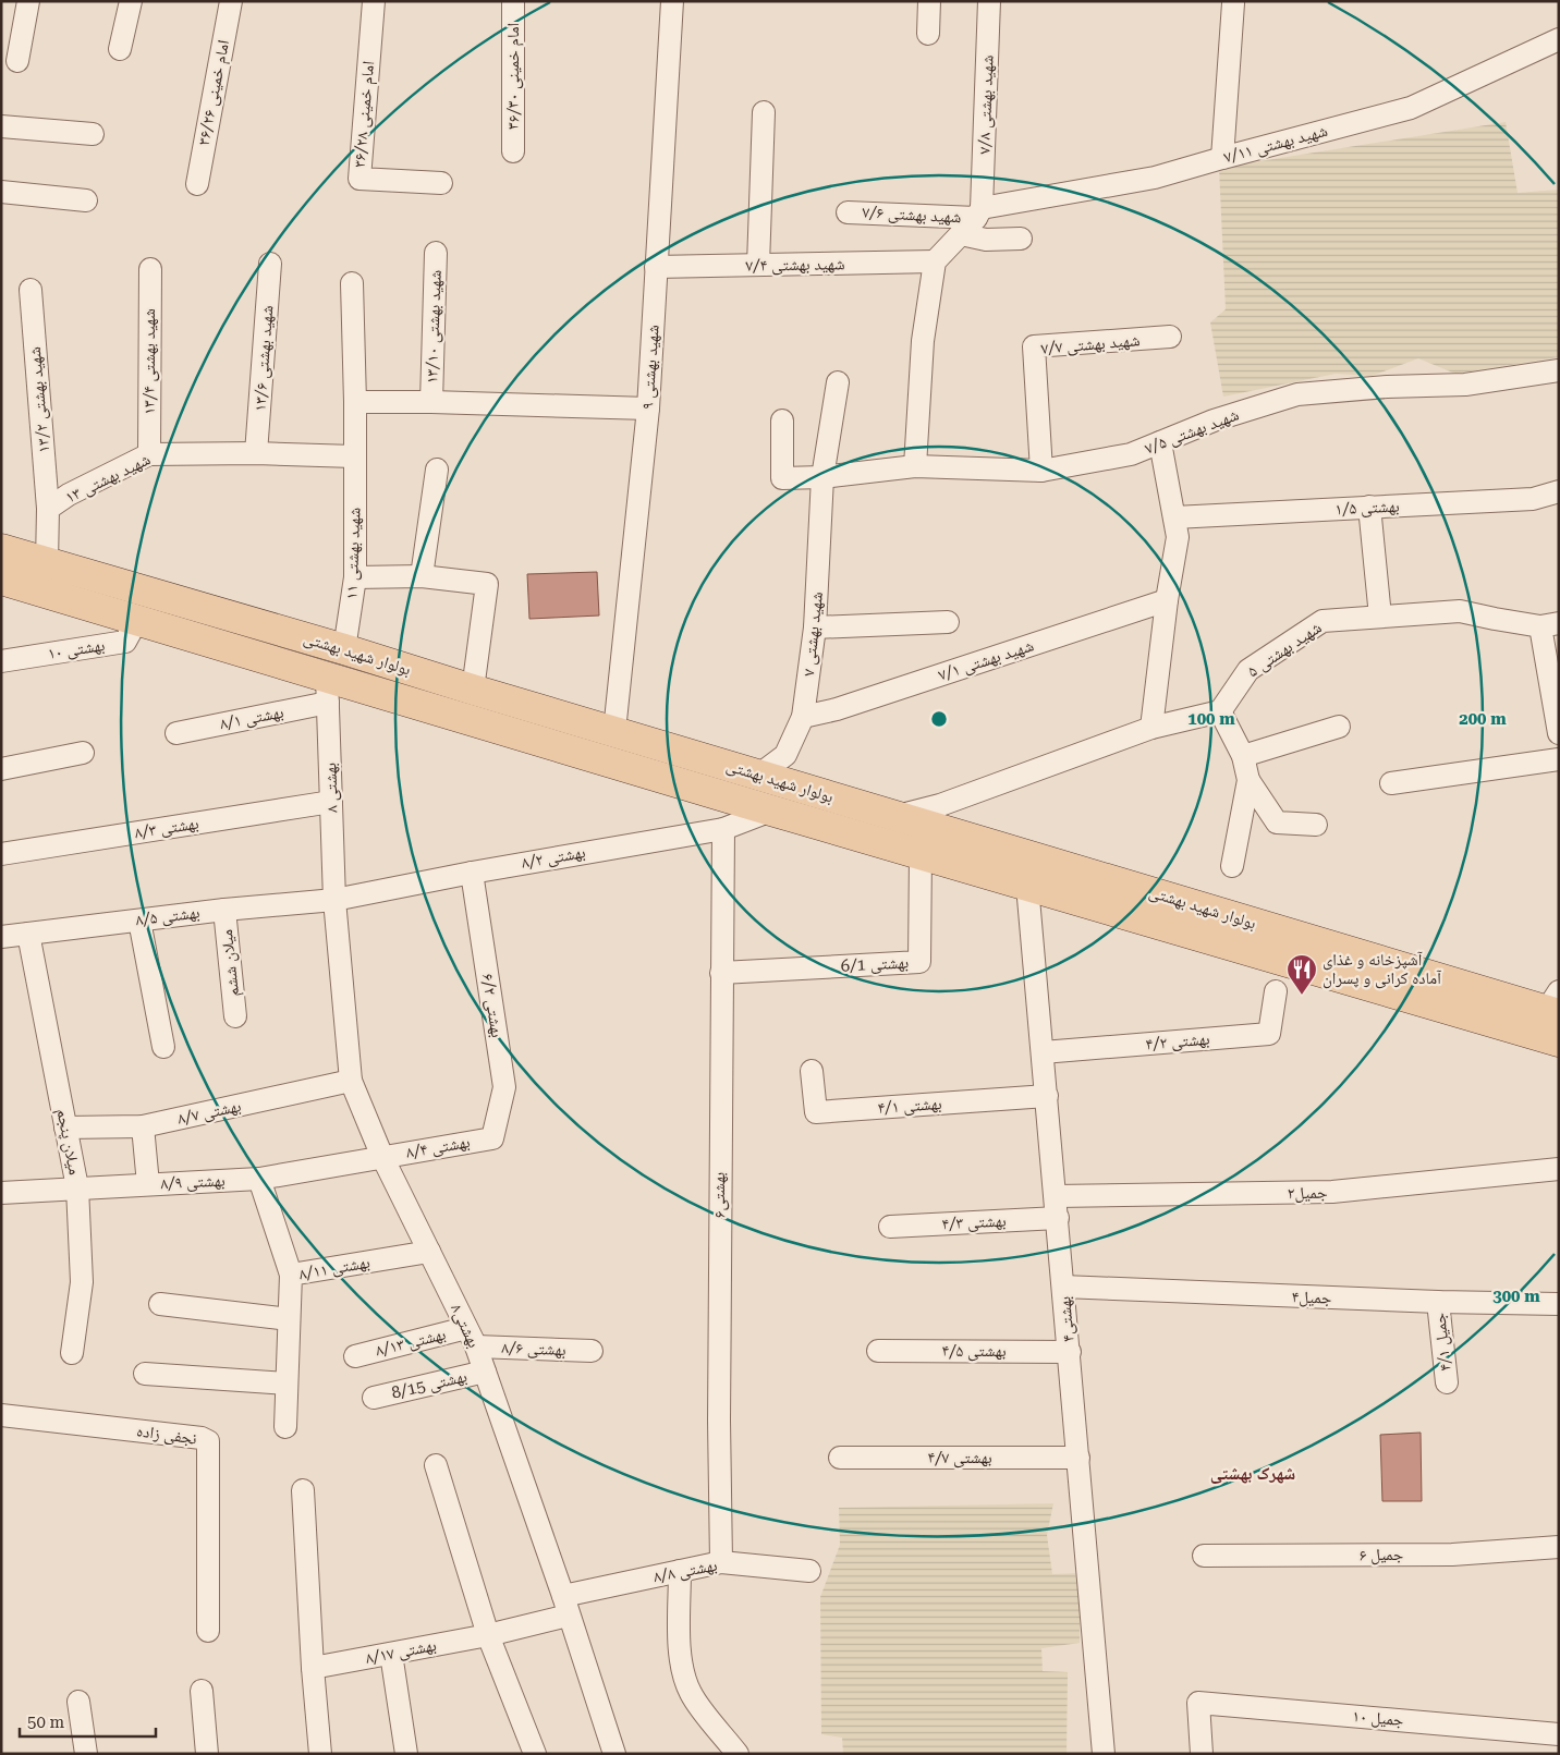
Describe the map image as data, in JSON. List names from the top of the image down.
{
  "streets": {
    "main road": ["بولوار شهید بهشتی"],
    "street": [
      "امام خمینی ۳۶/۳۰",
      "امام خمینی ۳۶/۲۶",
      "شهید بهشتی ۷/۸",
      "امام خمینی ۳۶/۲۸",
      "شهید بهشتی ۷/۱۱",
      "شهید بهشتی ۷/۶",
      "شهید بهشتی ۷/۴",
      "شهید بهشتی ۱۳/۱۰",
      "شهید بهشتی ۷/۷",
      "شهید بهشتی ۱۳/۶",
      "شهید بهشتی ۱۳/۴",
      "شهید بهشتی ۹",
      "شهید بهشتی ۱۳/۲",
      "شهید بهشتی ۷/۵",
      "شهید بهشتی ۱۳",
      "بهشتی ۱/۵",
      "شهید بهشتی ۱۱",
      "شهید بهشتی ۷",
      "بهشتی ۱۰",
      "شهید بهشتی ۵",
      "شهید بهشتی ۷/۱",
      "بهشتی ۸/۱",
      "۸ بهشتی",
      "بهشتی ۸/۳",
      "بهشتی ۸/۲",
      "بهشتی ۸/۵",
      "میلان ششم",
      "بهشتی 6/1",
      "بهشتی ۶/۲",
      "بهشتی ۴/۲",
      "بهشتی ۴/۱",
      "بهشتی ۸/۷",
      "میلان پنجم",
      "بهشتی ۸/۴",
      "بهشتی ۸/۹",
      "جمیل۲",
      "بهشتی۶",
      "بهشتی ۴/۳",
      "بهشتی ۸/۱۱",
      "جمیل۴",
      "بهشتی۴",
      "بهشتی۸",
      "بهشتی ۸/۱۳",
      "جمیل ۴/۱",
      "بهشتی ۸/۶",
      "بهشتی ۴/۵",
      "بهشتی 8/15",
      "نجفی زاده",
      "بهشتی ۴/۷",
      "جمیل ۶",
      "بهشتی ۸/۸",
      "بهشتی ۸/۱۷",
      "جمیل ۱۰"
    ]
  },
  "crossings": [
    ["شهید بهشتی ۷/۸", "شهید بهشتی ۷/۱۱"],
    ["شهید بهشتی ۷/۸", "شهید بهشتی ۷/۶"],
    ["شهید بهشتی ۷/۱۱", "شهید بهشتی ۷/۶"],
    ["شهید بهشتی ۷/۴", "شهید بهشتی ۹"],
    ["شهید بهشتی ۷/۷", "شهید بهشتی ۷/۵"],
    ["شهید بهشتی ۱۳/۶", "شهید بهشتی ۱۳"],
    ["شهید بهشتی ۱۳/۴", "شهید بهشتی ۱۳"],
    ["شهید بهشتی ۹", "بولوار شهید بهشتی"],
    ["شهید بهشتی ۱۳/۲", "شهید بهشتی ۱۳"],
    ["شهید بهشتی ۷/۵", "شهید بهشتی ۷"],
    ["شهید بهشتی ۱۳", "شهید بهشتی ۱۱"],
    ["شهید بهشتی ۱۳", "بولوار شهید بهشتی"],
    ["شهید بهشتی ۱۱", "بولوار شهید بهشتی"],
    ["شهید بهشتی ۷", "بولوار شهید بهشتی"],
    ["شهید بهشتی ۷", "شهید بهشتی ۷/۱"],
    ["بهشتی ۱۰", "بولوار شهید بهشتی"],
    ["بولوار شهید بهشتی", "بهشتی ۸/۱"],
    ["بولوار شهید بهشتی", "۸ بهشتی"],
    ["بولوار شهید بهشتی", "بهشتی ۸/۲"],
    ["بولوار شهید بهشتی", "بهشتی 6/1"],
    ["بولوار شهید بهشتی", "بهشتی۴"],
    ["بهشتی ۸/۱", "۸ بهشتی"],
    ["۸ بهشتی", "بهشتی ۸/۳"],
    ["۸ بهشتی", "بهشتی ۸/۲"],
    ["۸ بهشتی", "بهشتی ۸/۵"],
    ["۸ بهشتی", "بهشتی۸"],
    ["بهشتی ۸/۲", "بهشتی ۸/۵"],
    ["بهشتی ۸/۲", "بهشتی ۶/۲"],
    ["بهشتی ۸/۲", "بهشتی۶"],
    ["بهشتی ۸/۲", "بهشتی۸"],
    ["بهشتی ۸/۵", "میلان ششم"],
    ["بهشتی ۸/۵", "میلان پنجم"],
    ["بهشتی ۸/۵", "بهشتی۸"],
    ["بهشتی 6/1", "بهشتی۶"],
    ["بهشتی ۶/۲", "بهشتی ۸/۴"],
    ["بهشتی ۴/۲", "بهشتی۴"],
    ["بهشتی ۴/۱", "بهشتی۴"],
    ["بهشتی ۸/۷", "میلان پنجم"],
    ["بهشتی ۸/۷", "بهشتی۸"],
    ["میلان پنجم", "بهشتی ۸/۹"],
    ["بهشتی ۸/۴", "بهشتی ۸/۹"],
    ["بهشتی ۸/۴", "بهشتی۸"],
    ["بهشتی ۸/۹", "بهشتی۸"],
    ["جمیل۲", "بهشتی۴"],
    ["بهشتی۶", "بهشتی ۸/۸"],
    ["بهشتی ۴/۳", "بهشتی۴"],
    ["بهشتی ۸/۱۱", "بهشتی۸"],
    ["جمیل۴", "بهشتی۴"],
    ["جمیل۴", "جمیل ۴/۱"],
    ["بهشتی۴", "بهشتی ۴/۵"],
    ["بهشتی۴", "بهشتی ۴/۷"],
    ["بهشتی۸", "بهشتی ۸/۱۳"],
    ["بهشتی۸", "بهشتی ۸/۶"],
    ["بهشتی۸", "بهشتی 8/15"],
    ["بهشتی۸", "بهشتی ۸/۸"],
    ["بهشتی۸", "بهشتی ۸/۱۷"],
    ["بهشتی ۸/۱۳", "بهشتی ۸/۶"],
    ["بهشتی ۸/۸", "بهشتی ۸/۱۷"]
  ],
  "districts": ["شهرک بهشتی"],
  "places": {
    "restaurant": ["آشپزخانه و غذای آماده کرانی و پسران"]
  },
  "scale_bar": "50 m",
  "rings": ["100 m", "200 m", "300 m"]
}
